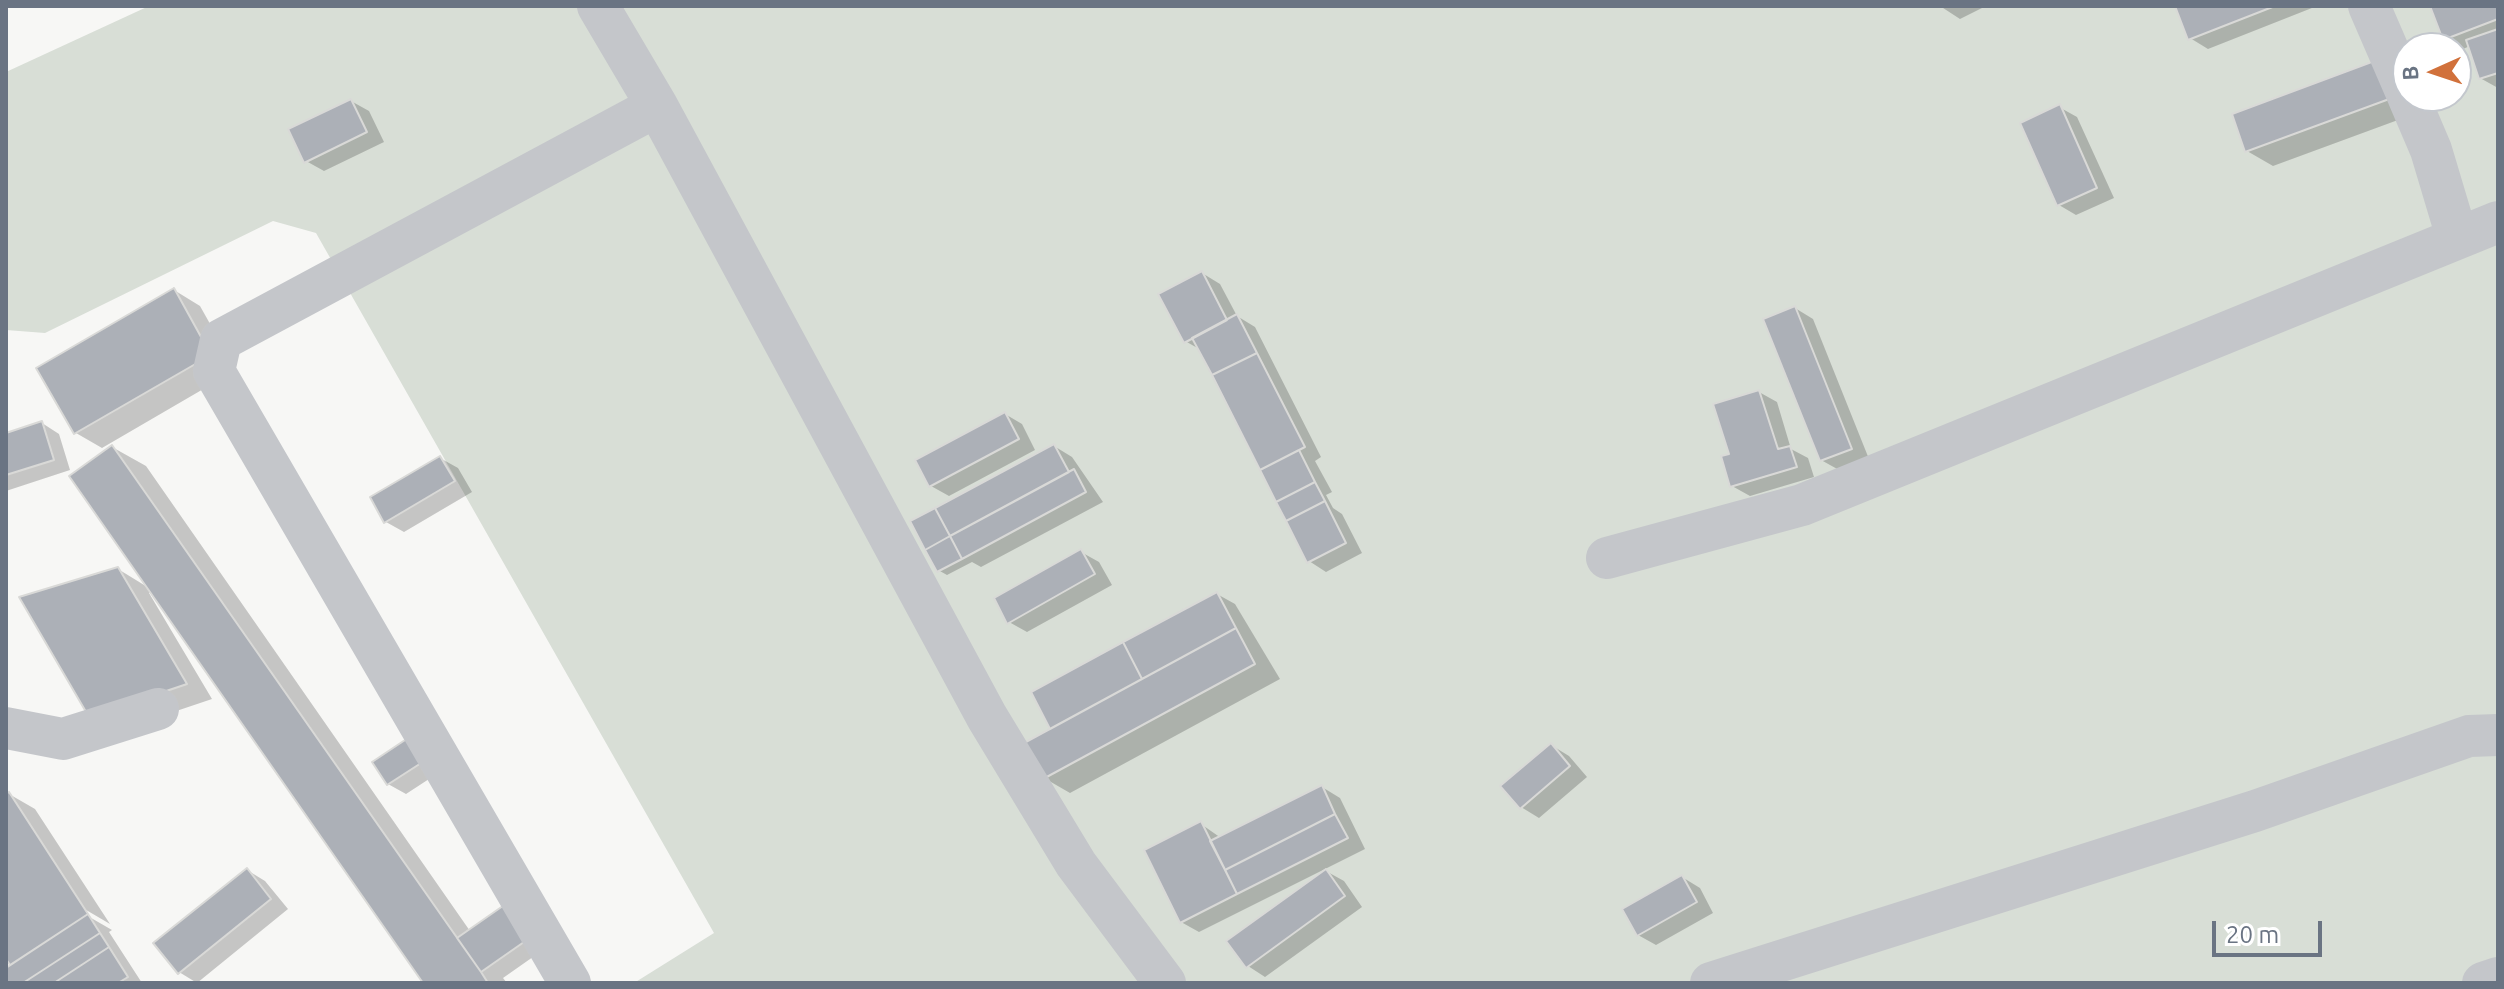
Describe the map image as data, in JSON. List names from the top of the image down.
{
  "scale_bar": "20 m",
  "north": "left"
}
